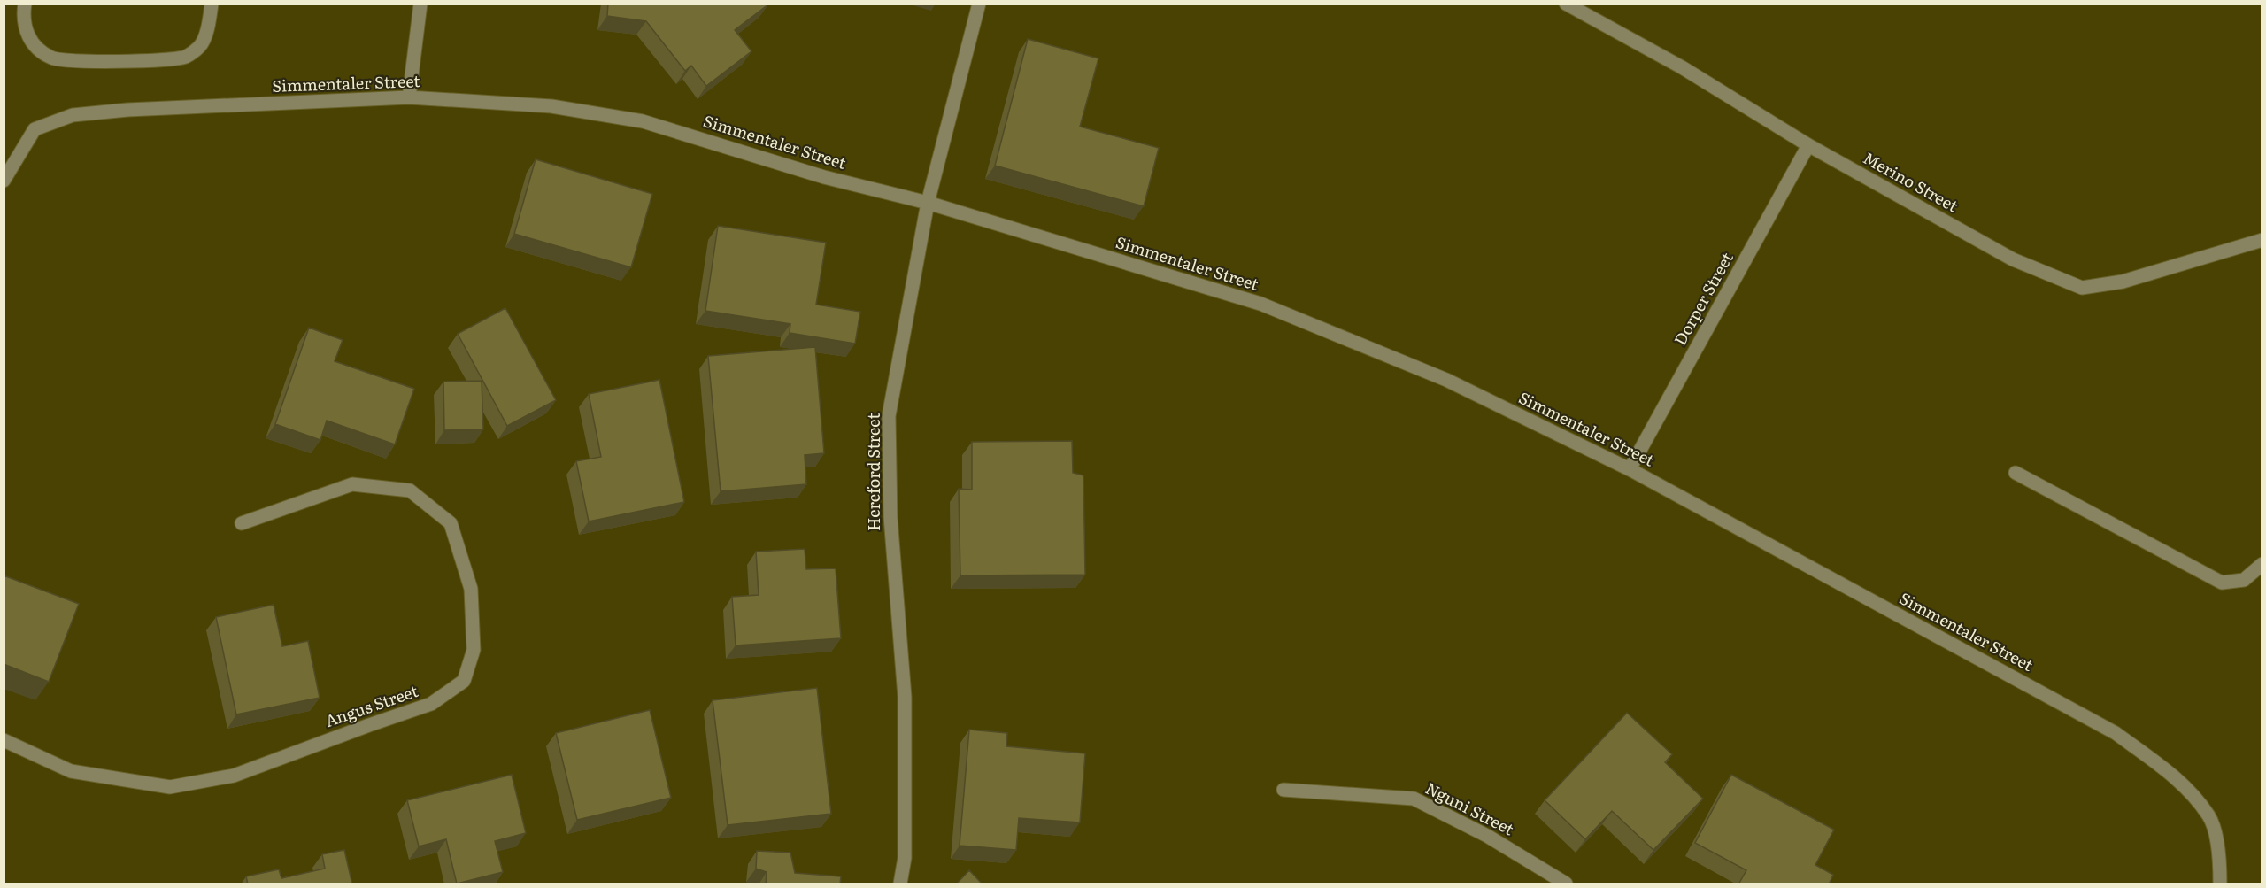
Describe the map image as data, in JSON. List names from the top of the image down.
{
  "streets": {
    "street": [
      "Simmentaler Street",
      "Merino Street",
      "Dorper Street",
      "Hereford Street",
      "Angus Street",
      "Nguni Street"
    ]
  },
  "crossings": [
    ["Simmentaler Street", "Dorper Street"],
    ["Simmentaler Street", "Hereford Street"],
    ["Merino Street", "Dorper Street"]
  ]
}
